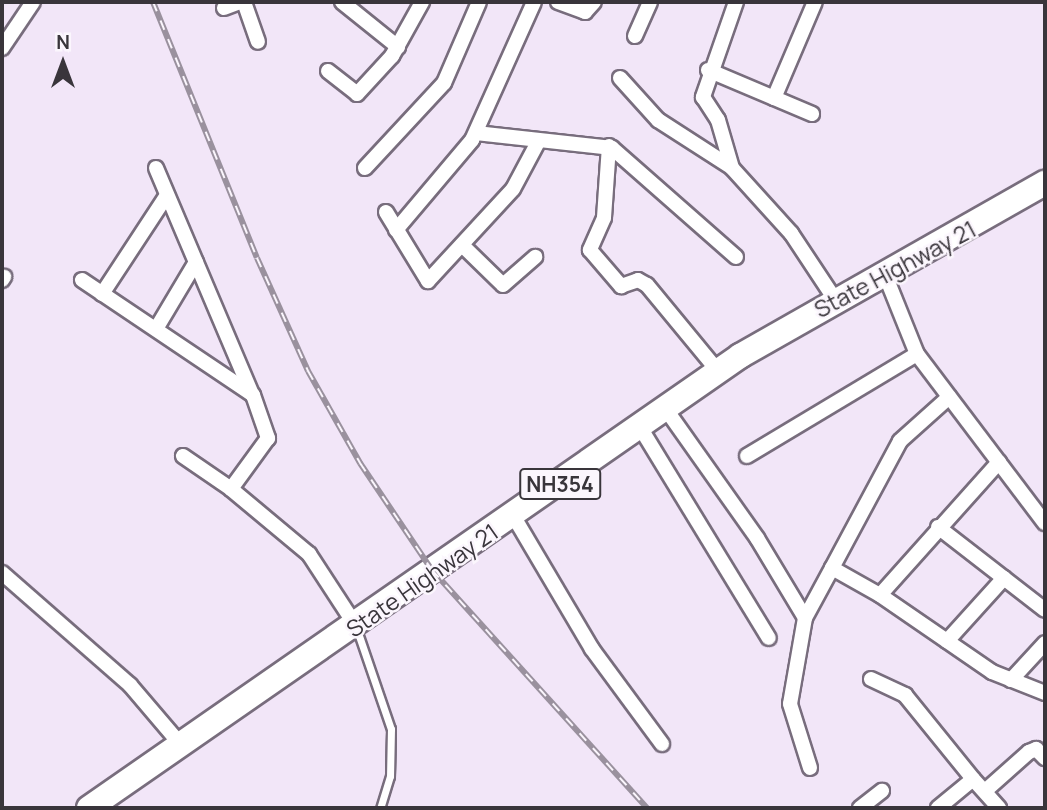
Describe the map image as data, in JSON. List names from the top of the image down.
{
  "streets": {
    "highway": ["State Highway 21", "NH354"]
  },
  "north": "top"
}
